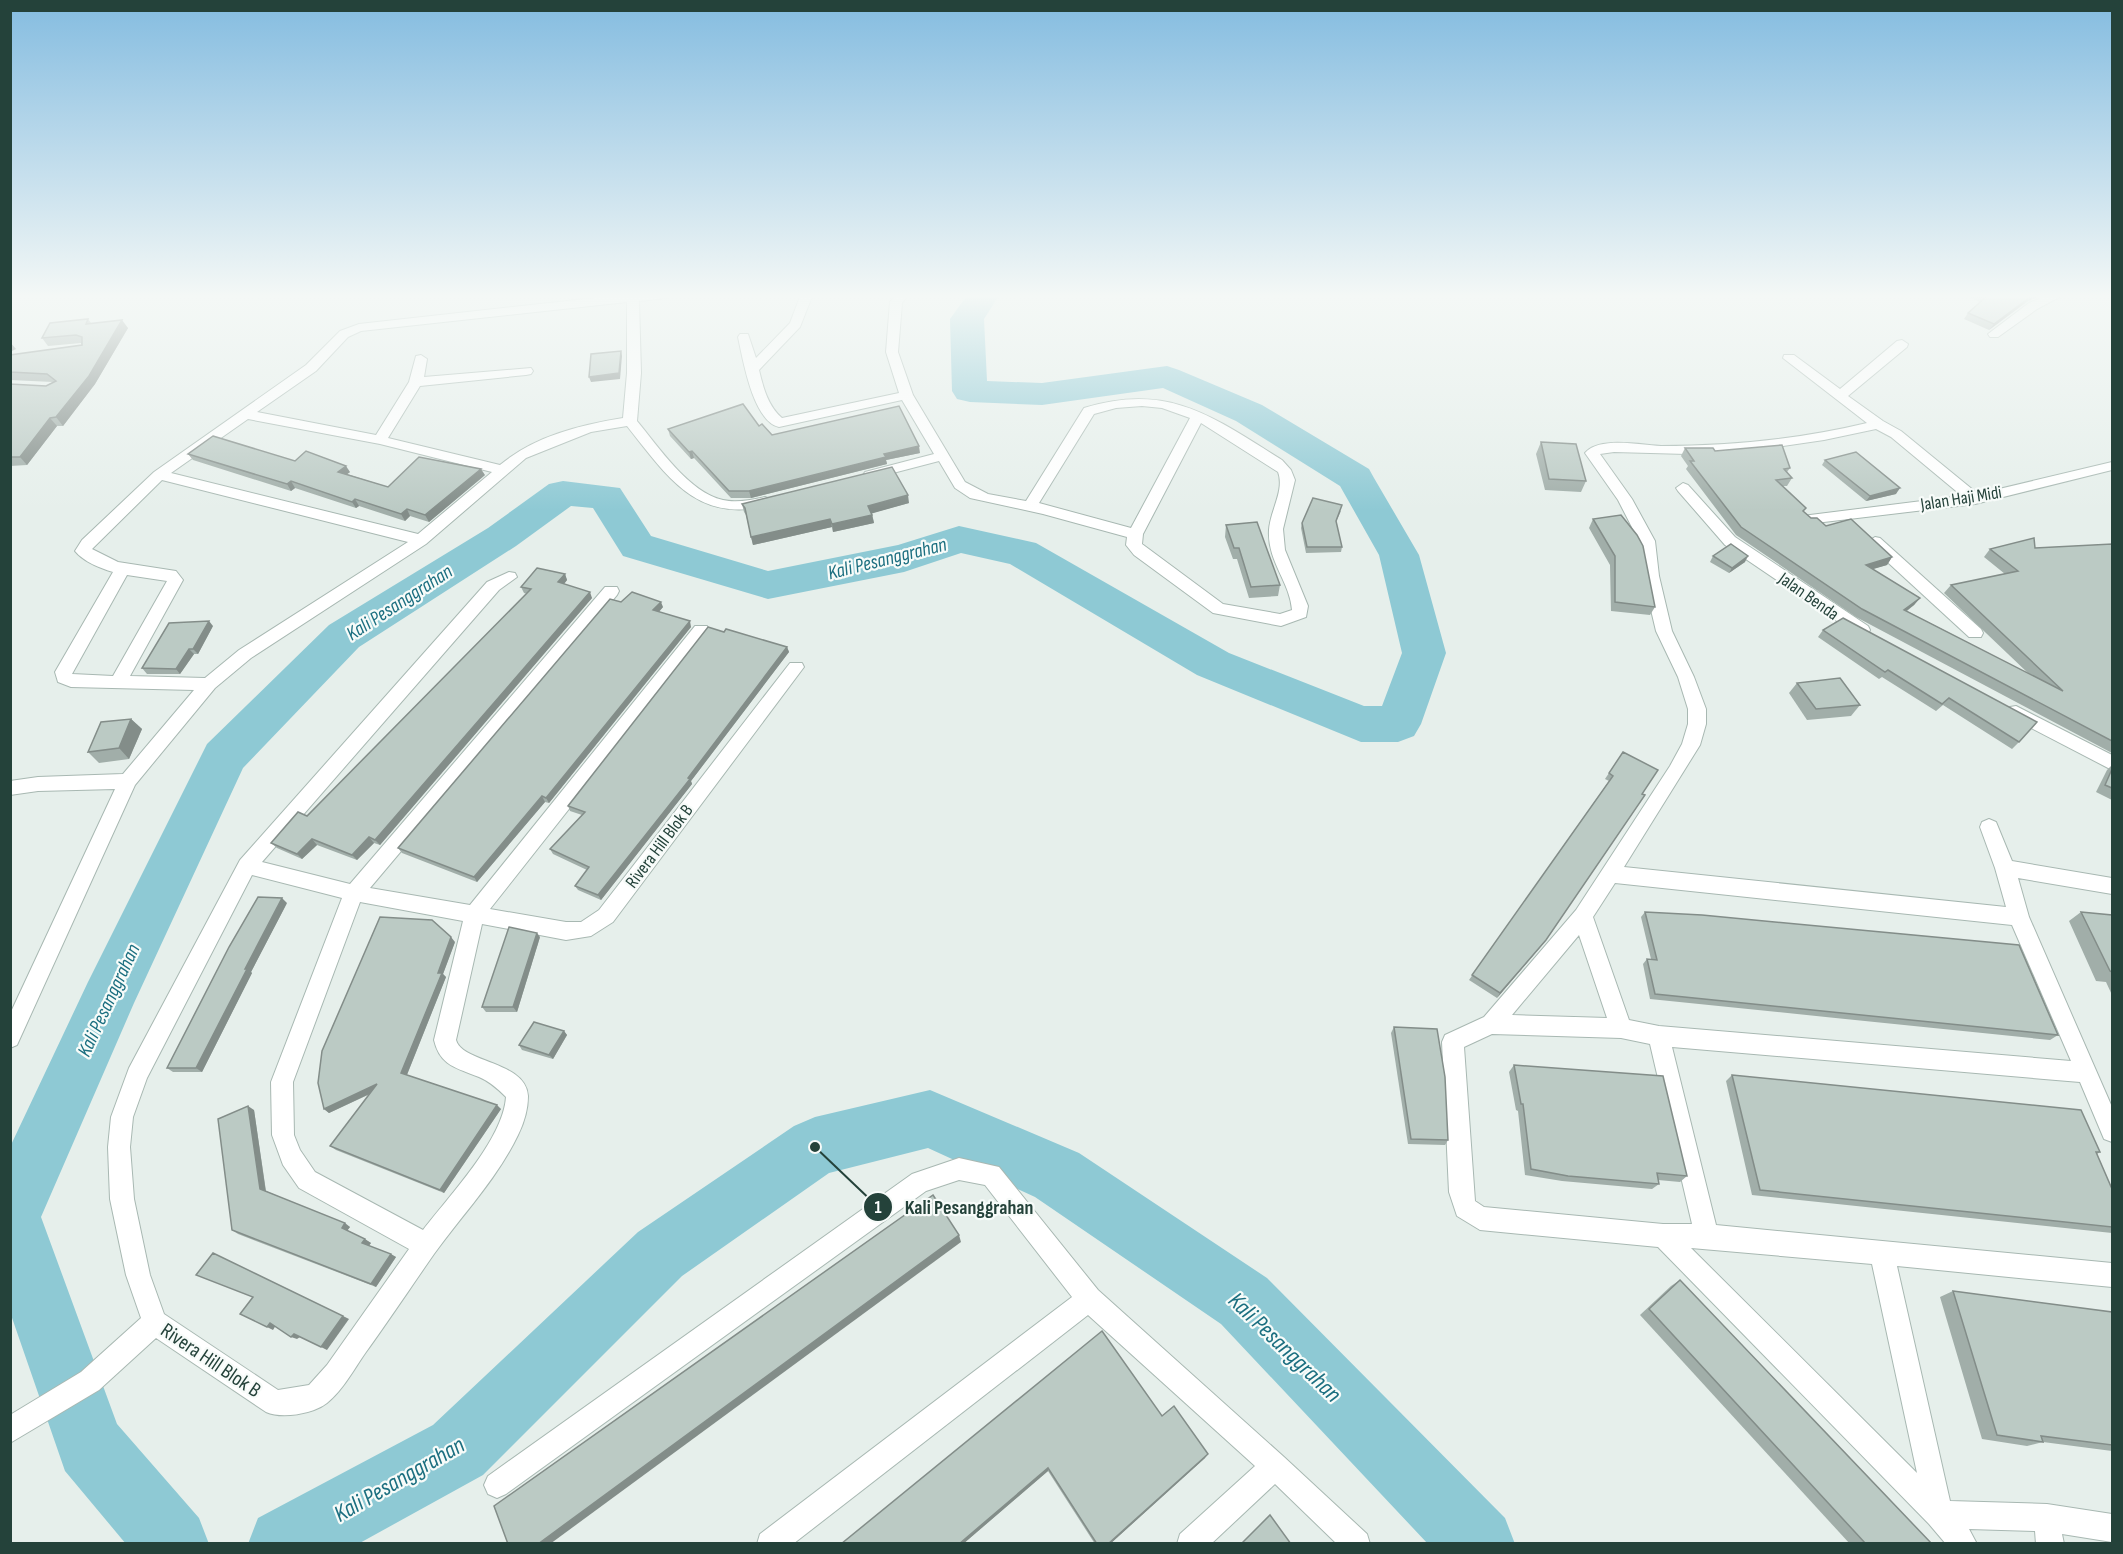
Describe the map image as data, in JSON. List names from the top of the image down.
{
  "streets": {
    "street": ["Jalan Haji Midi", "Jalan Benda", "Rivera Hill Blok B"]
  },
  "water": ["Kali Pesanggrahan"],
  "places": ["Kali Pesanggrahan"]
}
